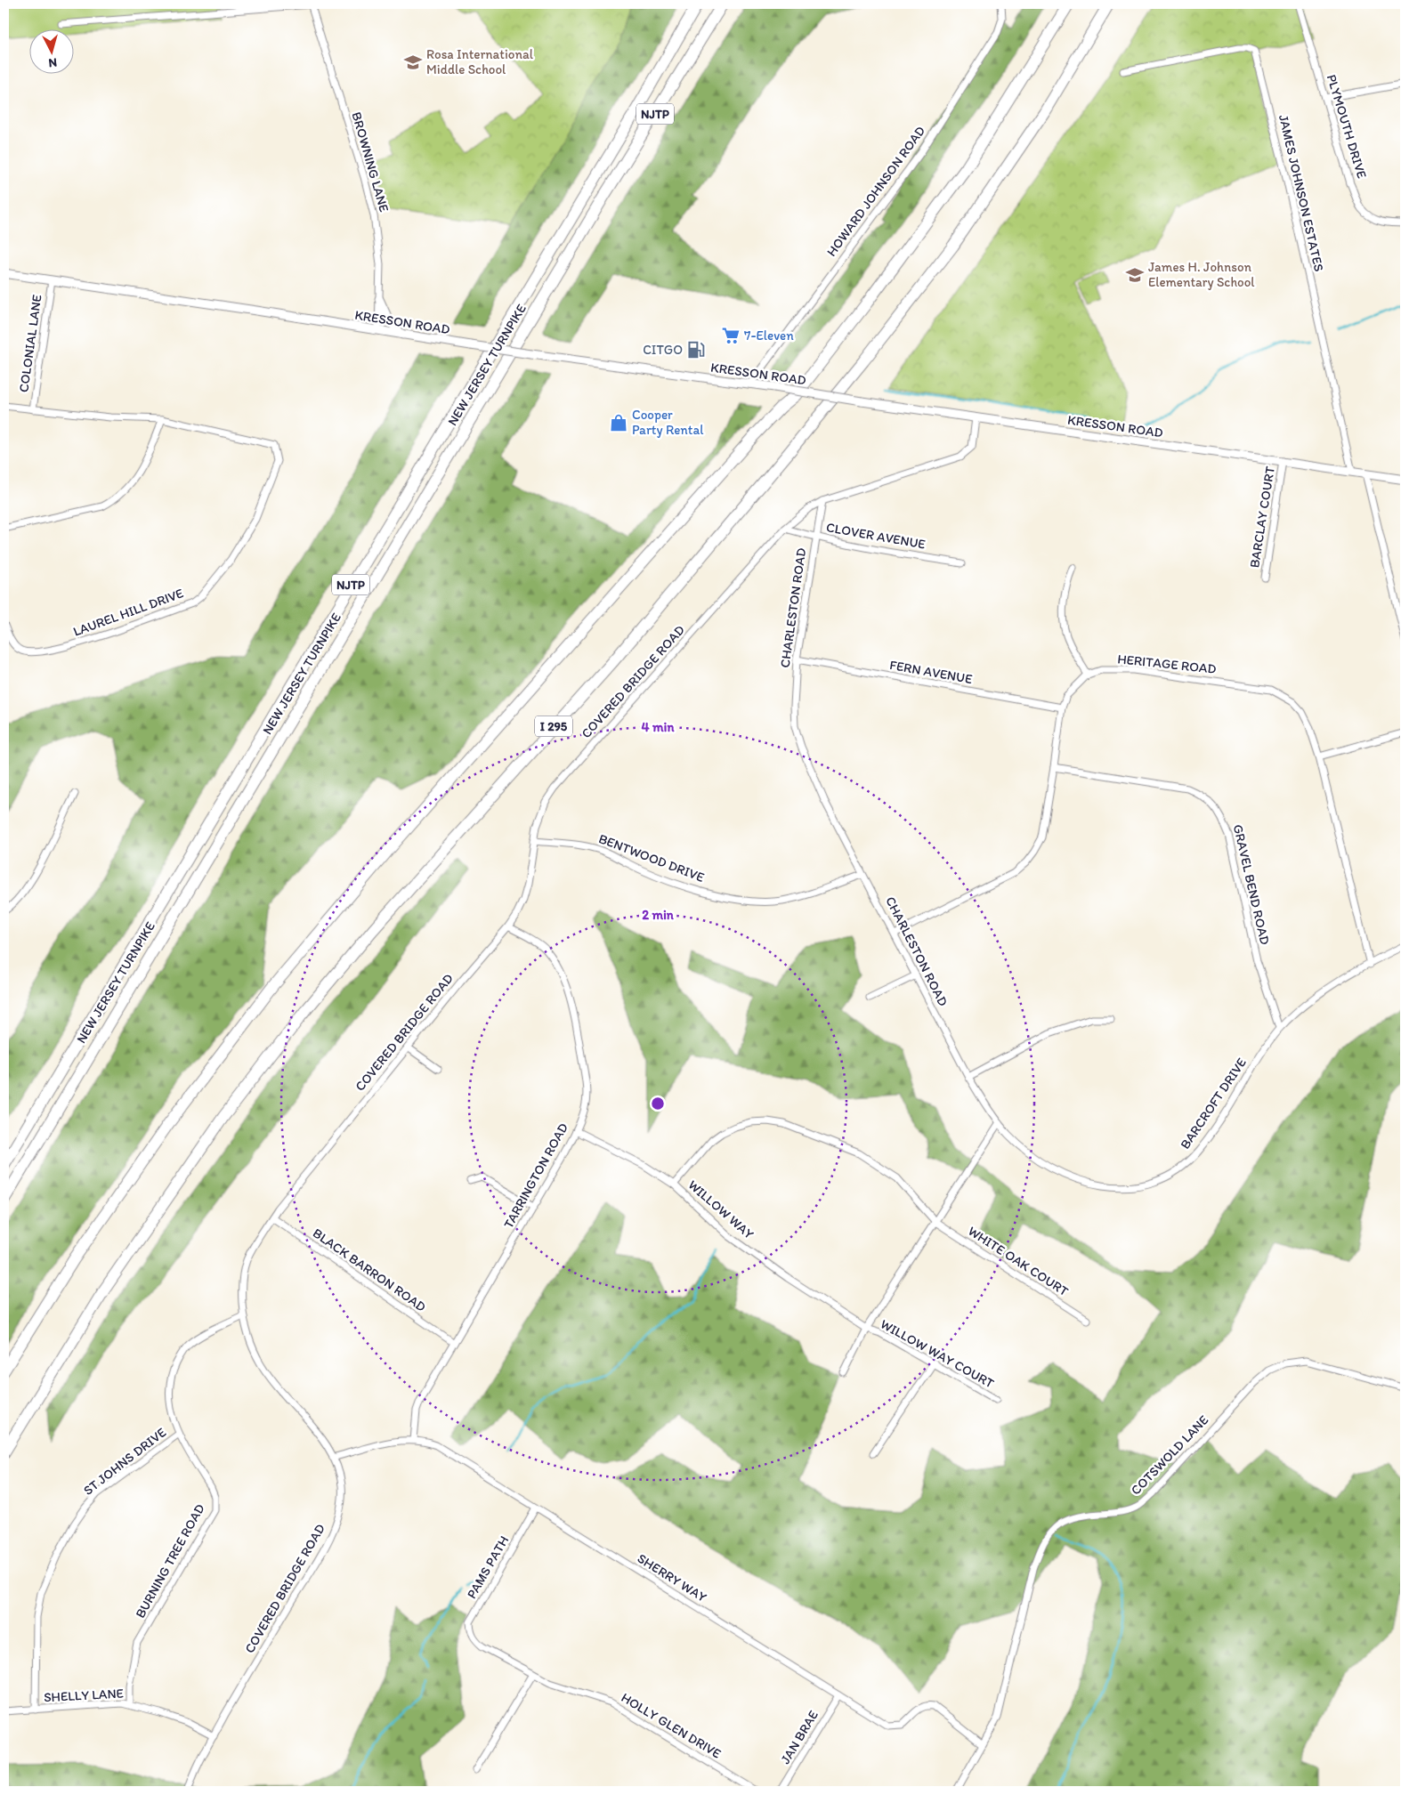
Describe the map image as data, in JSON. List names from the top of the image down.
{
  "streets": {
    "highway": ["NJTP", "NEW JERSEY TURNPIKE", "I 295"],
    "street": [
      "PLYMOUTH DRIVE",
      "BROWNING LANE",
      "HOWARD JOHNSON ROAD",
      "JAMES JOHNSON ESTATES",
      "KRESSON ROAD",
      "COLONIAL LANE",
      "BARCLAY COURT",
      "CLOVER AVENUE",
      "CHARLESTON ROAD",
      "LAUREL HILL DRIVE",
      "HERITAGE ROAD",
      "FERN AVENUE",
      "COVERED BRIDGE ROAD",
      "BENTWOOD DRIVE",
      "GRAVEL BEND ROAD",
      "BARCROFT DRIVE",
      "TARRINGTON ROAD",
      "WILLOW WAY",
      "WHITE OAK COURT",
      "BLACK BARRON ROAD",
      "WILLOW WAY COURT",
      "COTSWOLD LANE",
      "ST JOHNS DRIVE",
      "BURNING TREE ROAD",
      "PAMS PATH",
      "SHERRY WAY",
      "SHELLY LANE",
      "HOLLY GLEN DRIVE",
      "JAN BRAE"
    ]
  },
  "crossings": [
    ["BROWNING LANE", "KRESSON ROAD"],
    ["HOWARD JOHNSON ROAD", "KRESSON ROAD"],
    ["JAMES JOHNSON ESTATES", "KRESSON ROAD"],
    ["KRESSON ROAD", "COLONIAL LANE"],
    ["KRESSON ROAD", "BARCLAY COURT"],
    ["KRESSON ROAD", "COVERED BRIDGE ROAD"],
    ["COLONIAL LANE", "LAUREL HILL DRIVE"],
    ["CLOVER AVENUE", "CHARLESTON ROAD"],
    ["CLOVER AVENUE", "COVERED BRIDGE ROAD"],
    ["CHARLESTON ROAD", "FERN AVENUE"],
    ["CHARLESTON ROAD", "COVERED BRIDGE ROAD"],
    ["CHARLESTON ROAD", "BENTWOOD DRIVE"],
    ["CHARLESTON ROAD", "BARCROFT DRIVE"],
    ["HERITAGE ROAD", "BARCROFT DRIVE"],
    ["COVERED BRIDGE ROAD", "BENTWOOD DRIVE"],
    ["COVERED BRIDGE ROAD", "TARRINGTON ROAD"],
    ["COVERED BRIDGE ROAD", "BLACK BARRON ROAD"],
    ["COVERED BRIDGE ROAD", "BURNING TREE ROAD"],
    ["COVERED BRIDGE ROAD", "SHERRY WAY"],
    ["COVERED BRIDGE ROAD", "SHELLY LANE"],
    ["GRAVEL BEND ROAD", "BARCROFT DRIVE"],
    ["TARRINGTON ROAD", "WILLOW WAY"],
    ["TARRINGTON ROAD", "BLACK BARRON ROAD"],
    ["TARRINGTON ROAD", "SHERRY WAY"],
    ["WILLOW WAY", "WHITE OAK COURT"],
    ["WILLOW WAY", "WILLOW WAY COURT"],
    ["COTSWOLD LANE", "SHERRY WAY"],
    ["ST JOHNS DRIVE", "BURNING TREE ROAD"],
    ["ST JOHNS DRIVE", "SHELLY LANE"],
    ["BURNING TREE ROAD", "SHELLY LANE"],
    ["PAMS PATH", "SHERRY WAY"],
    ["PAMS PATH", "HOLLY GLEN DRIVE"],
    ["SHERRY WAY", "JAN BRAE"]
  ],
  "places": {
    "school or university": ["Rosa International Middle School", "James H. Johnson Elementary School"],
    "supermarket": ["7-Eleven"],
    "fuel station": ["CITGO"],
    "shop": ["Cooper Party Rental"]
  },
  "north": "bottom",
  "rings": ["4 min", "2 min"]
}
